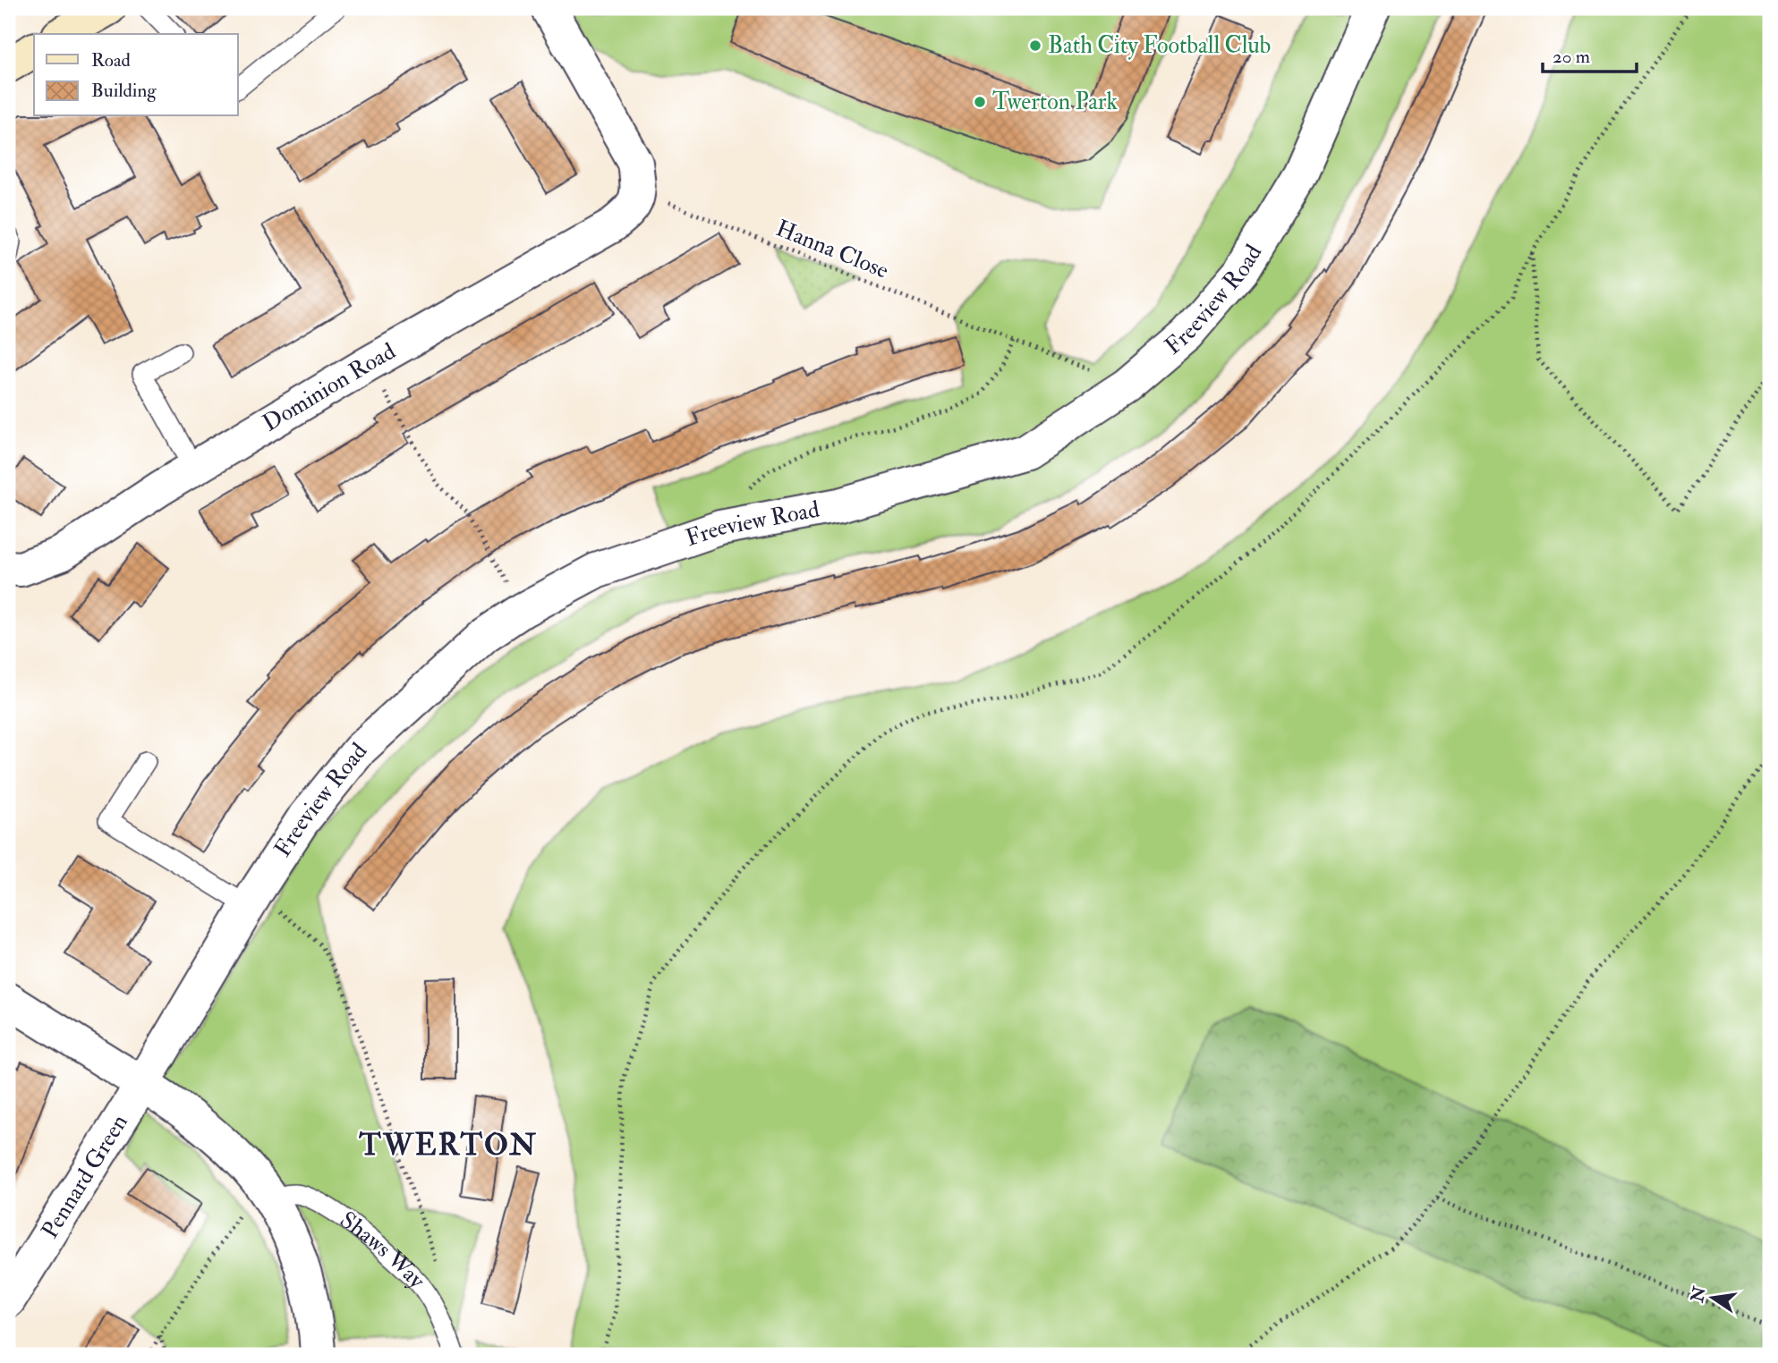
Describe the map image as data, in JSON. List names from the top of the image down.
{
  "streets": {
    "street": ["Freeview Road", "Dominion Road", "Pennard Green"],
    "lane": ["Shaws Way"],
    "path": ["Hanna Close"]
  },
  "crossings": [
    ["Hanna Close", "Dominion Road"],
    ["Freeview Road", "Pennard Green"]
  ],
  "districts": ["TWERTON"],
  "places": ["Bath City Football Club", "Twerton Park"],
  "legend": ["Road", "Building"],
  "scale_bar": "20 m",
  "north": "left"
}
